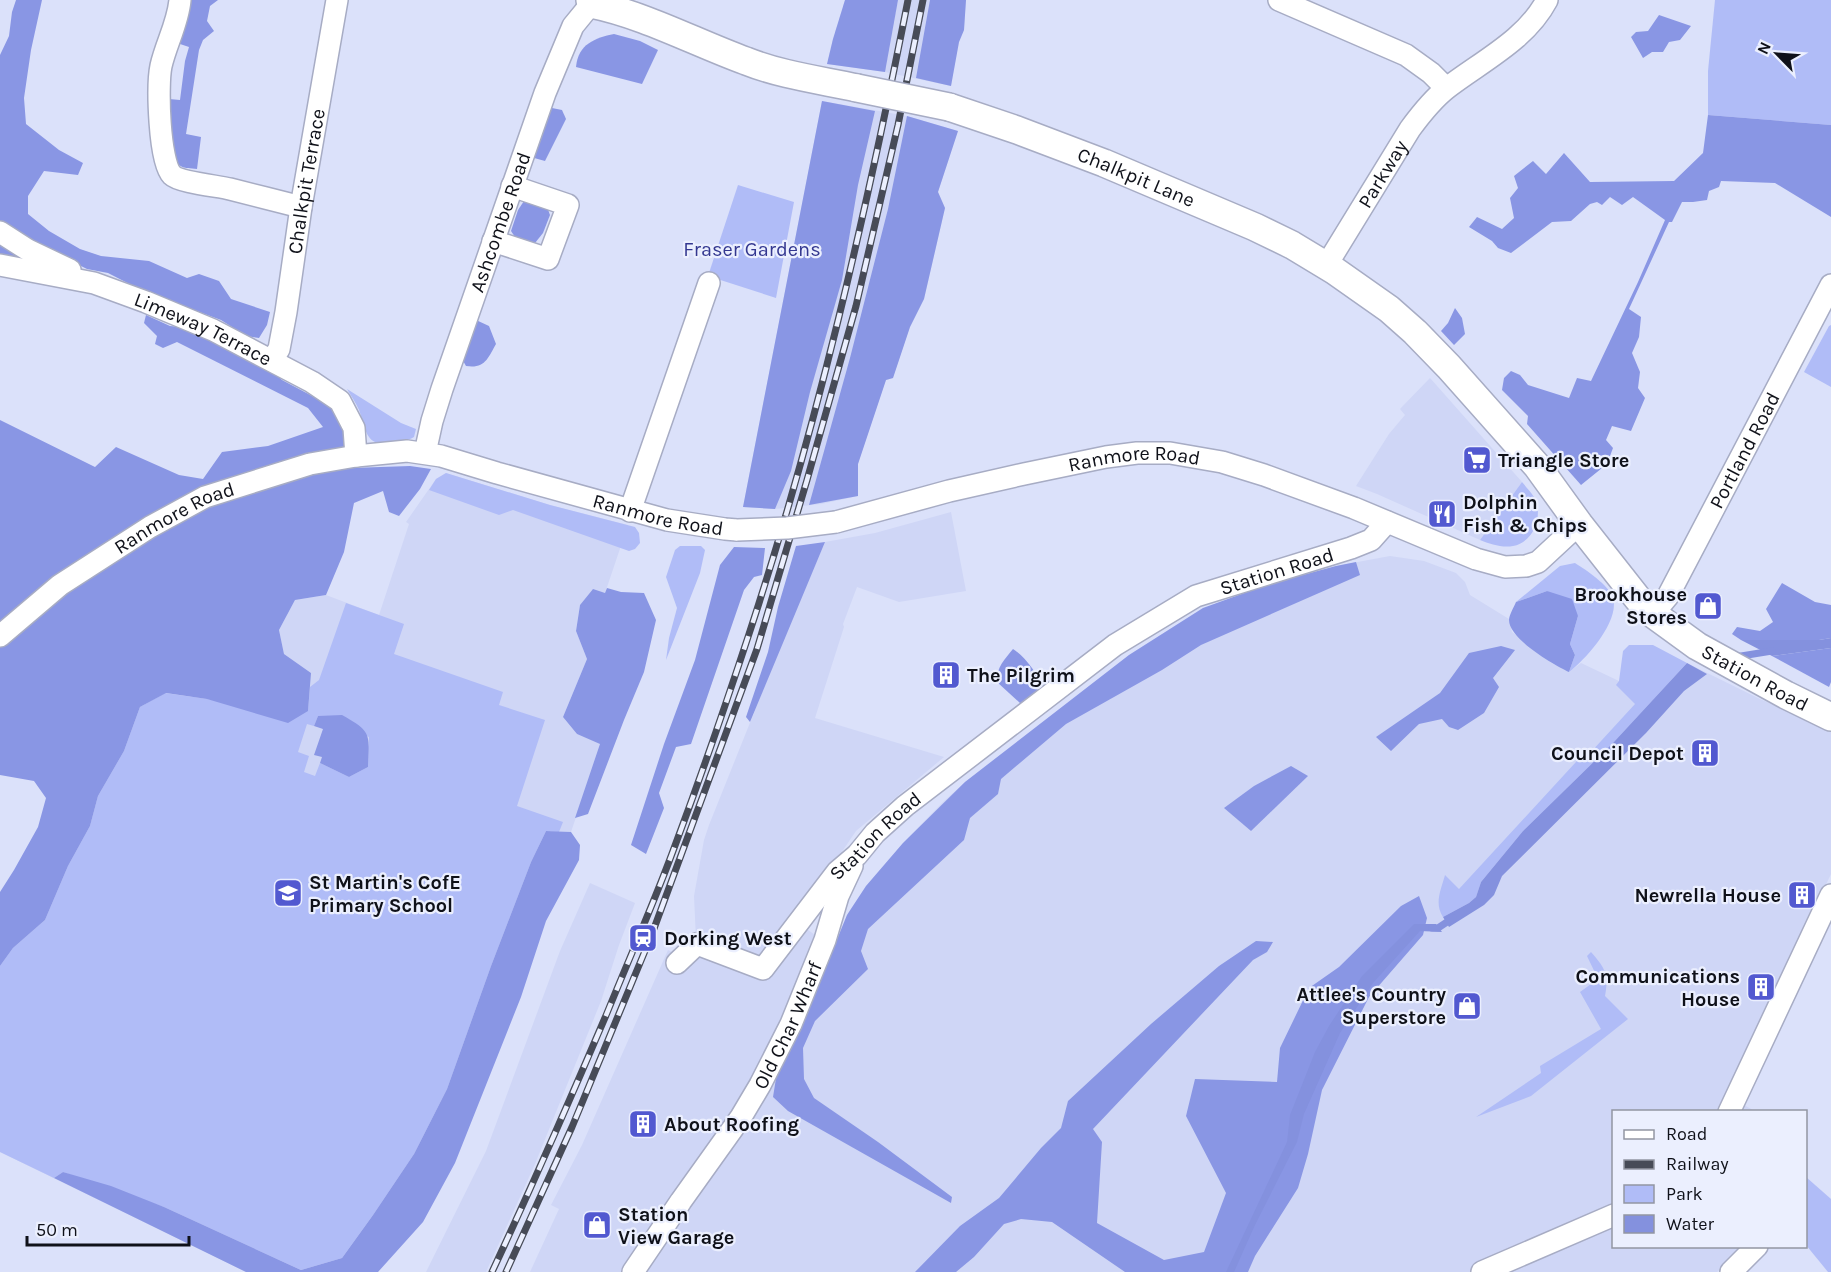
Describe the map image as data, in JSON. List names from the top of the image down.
{
  "streets": {
    "main road": ["Chalkpit Lane", "Station Road"],
    "street": [
      "Parkway",
      "Chalkpit Terrace",
      "Ashcombe Road",
      "Limeway Terrace",
      "Portland Road",
      "Ranmore Road",
      "Old Char Wharf"
    ]
  },
  "crossings": [
    ["Parkway", "Chalkpit Lane"],
    ["Chalkpit Lane", "Ashcombe Road"],
    ["Chalkpit Lane", "Station Road"],
    ["Chalkpit Terrace", "Limeway Terrace"],
    ["Ashcombe Road", "Ranmore Road"],
    ["Limeway Terrace", "Ranmore Road"],
    ["Portland Road", "Station Road"],
    ["Ranmore Road", "Station Road"],
    ["Station Road", "Old Char Wharf"]
  ],
  "parks": ["Fraser Gardens"],
  "places": {
    "supermarket": ["Triangle Store"],
    "restaurant": ["Dolphin Fish & Chips"],
    "shop": ["Brookhouse Stores", "Attlee's Country Superstore", "Station View Garage"],
    "building": [
      "The Pilgrim",
      "Council Depot",
      "Newrella House",
      "Communications House",
      "About Roofing"
    ],
    "school or university": ["St Martin's CofE Primary School"],
    "station": ["Dorking West"]
  },
  "legend": [
    "Road",
    "Railway",
    "Park",
    "Water"
  ],
  "scale_bar": "50 m",
  "north": "top left"
}
